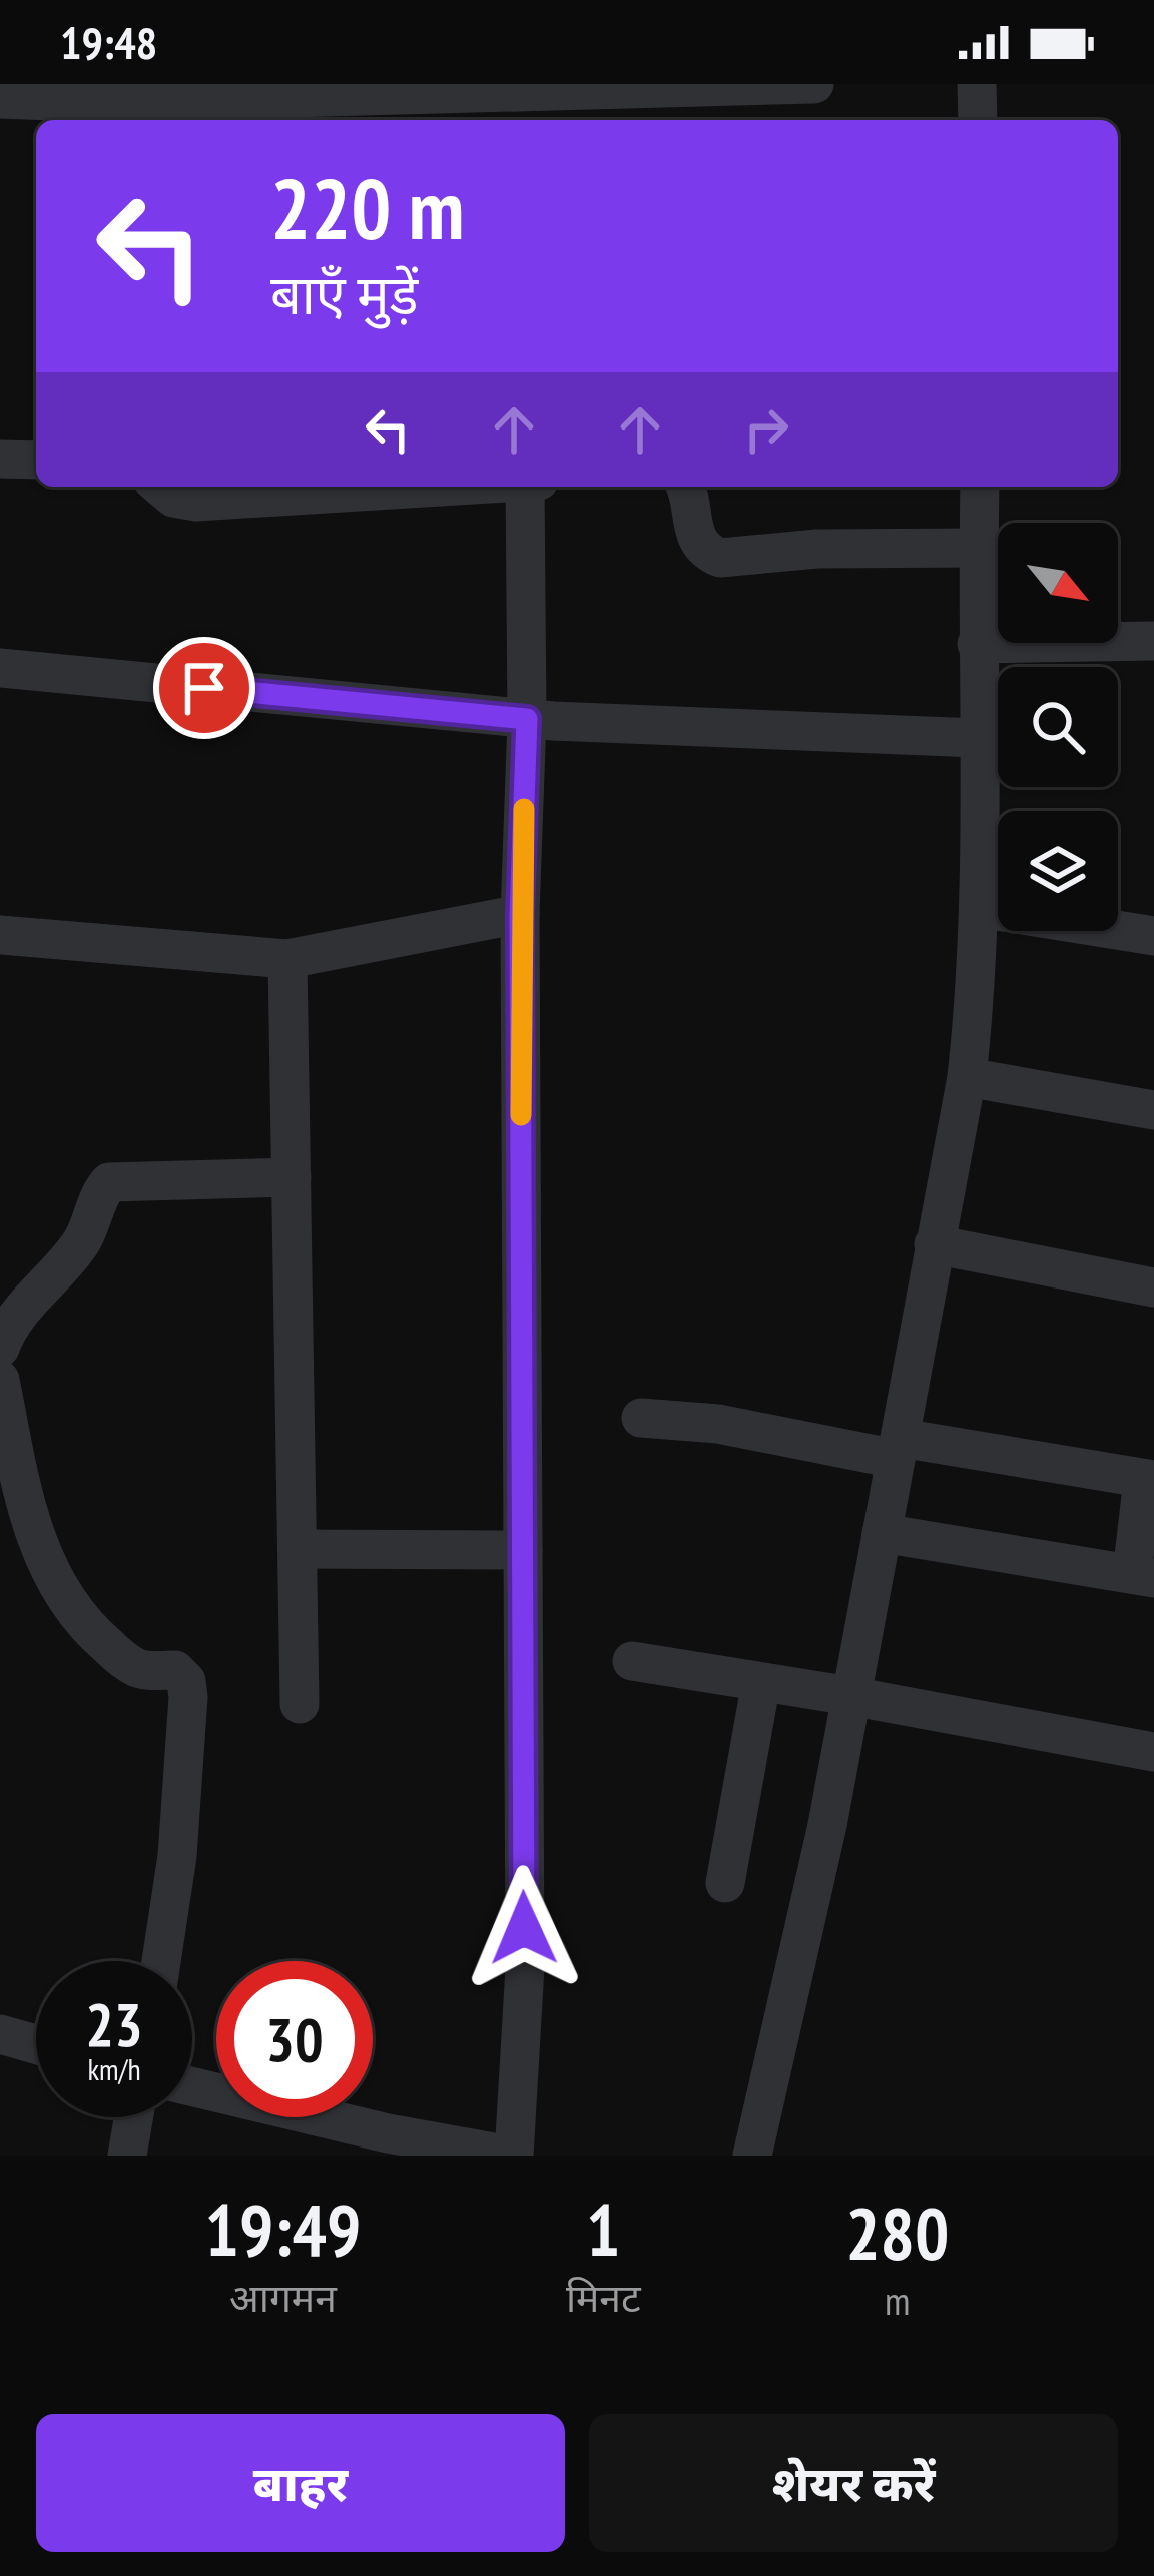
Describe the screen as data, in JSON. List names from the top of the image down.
{
  "north": "bottom right",
  "page": {
    "status": "19:48",
    "turn": ["220 m", "बाएँ मुड़ें"],
    "speed": "23 km/h",
    "limit": "30",
    "eta": [
      "19:49",
      "आगमन",
      "1",
      "मिनट",
      "280",
      "m"
    ],
    "buttons": ["बाहर", "शेयर करें"]
  }
}
